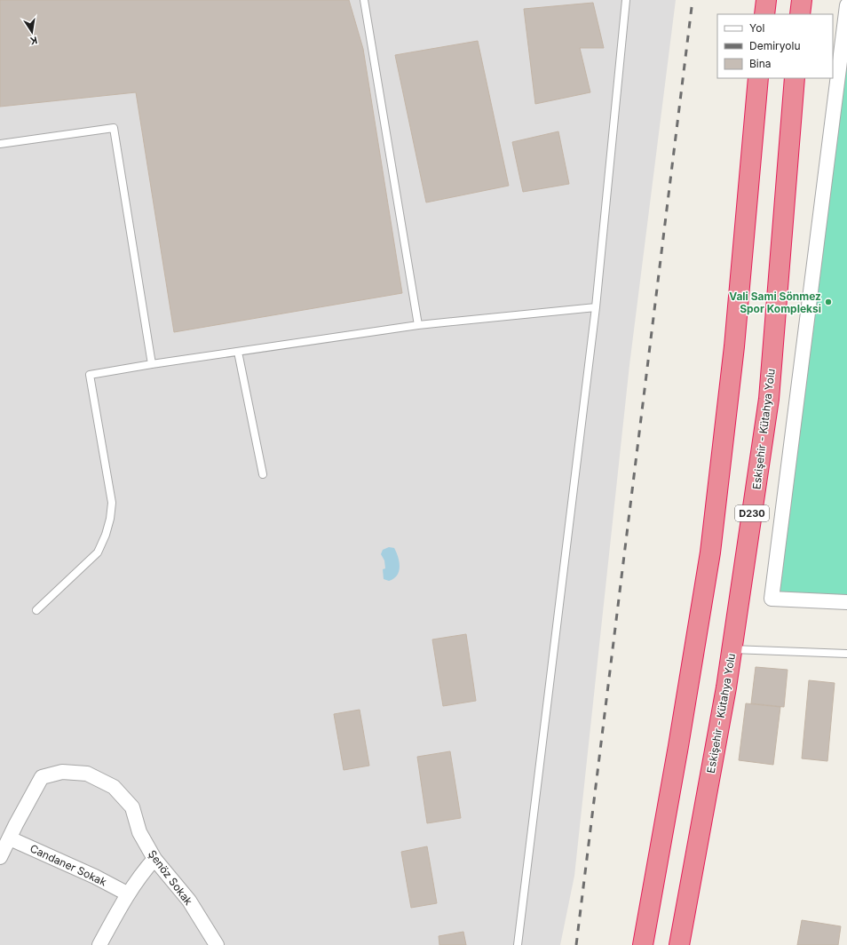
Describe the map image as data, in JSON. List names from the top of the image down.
{
  "streets": {
    "highway": ["Eskişehir - Kütahya Yolu", "D230"],
    "street": ["Candaner Sokak", "Şenöz Sokak"]
  },
  "crossings": [
    ["Candaner Sokak", "Şenöz Sokak"]
  ],
  "places": ["Vali Sami Sönmez Spor Kompleksi"],
  "legend": ["Yol", "Demiryolu", "Bina"],
  "north": "bottom"
}
